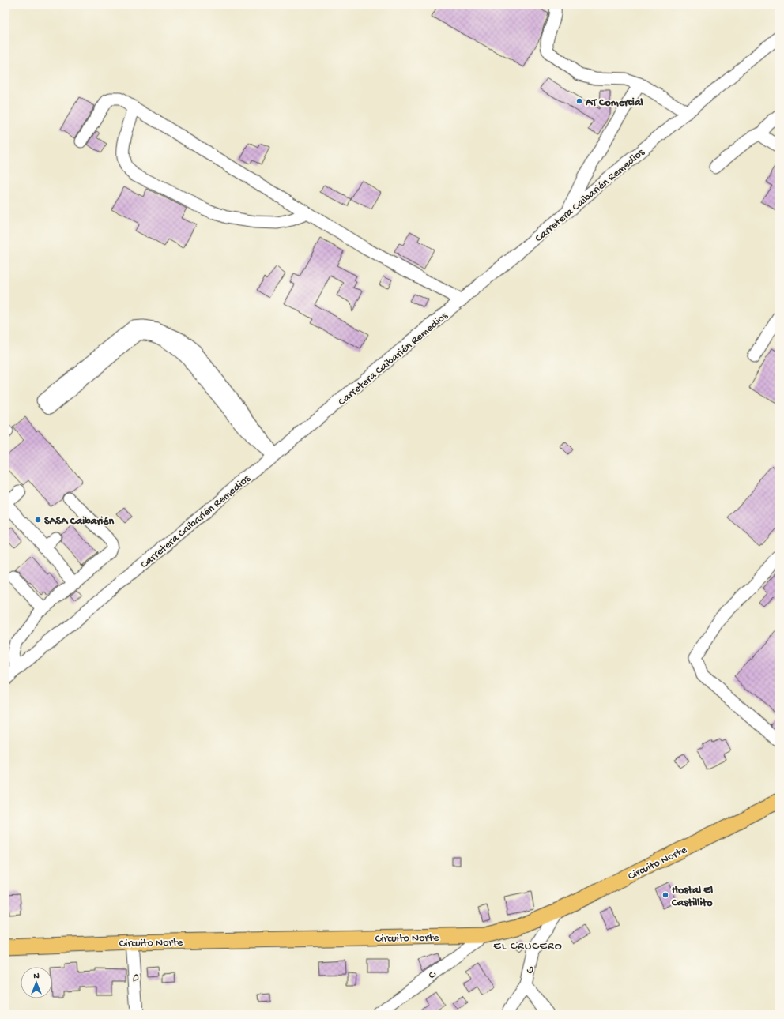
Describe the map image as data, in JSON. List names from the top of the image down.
{
  "streets": {
    "main road": ["Circuito Norte"],
    "street": [
      "Carretera Caibarién Remedios",
      "G",
      "C",
      "D"
    ]
  },
  "crossings": [
    ["Circuito Norte", "G"],
    ["Circuito Norte", "C"],
    ["Circuito Norte", "D"]
  ],
  "districts": ["EL CRUCERO"],
  "places": ["AT Comercial", "SASA Caibarién", "Hostal El Castillito"],
  "north": "top"
}
